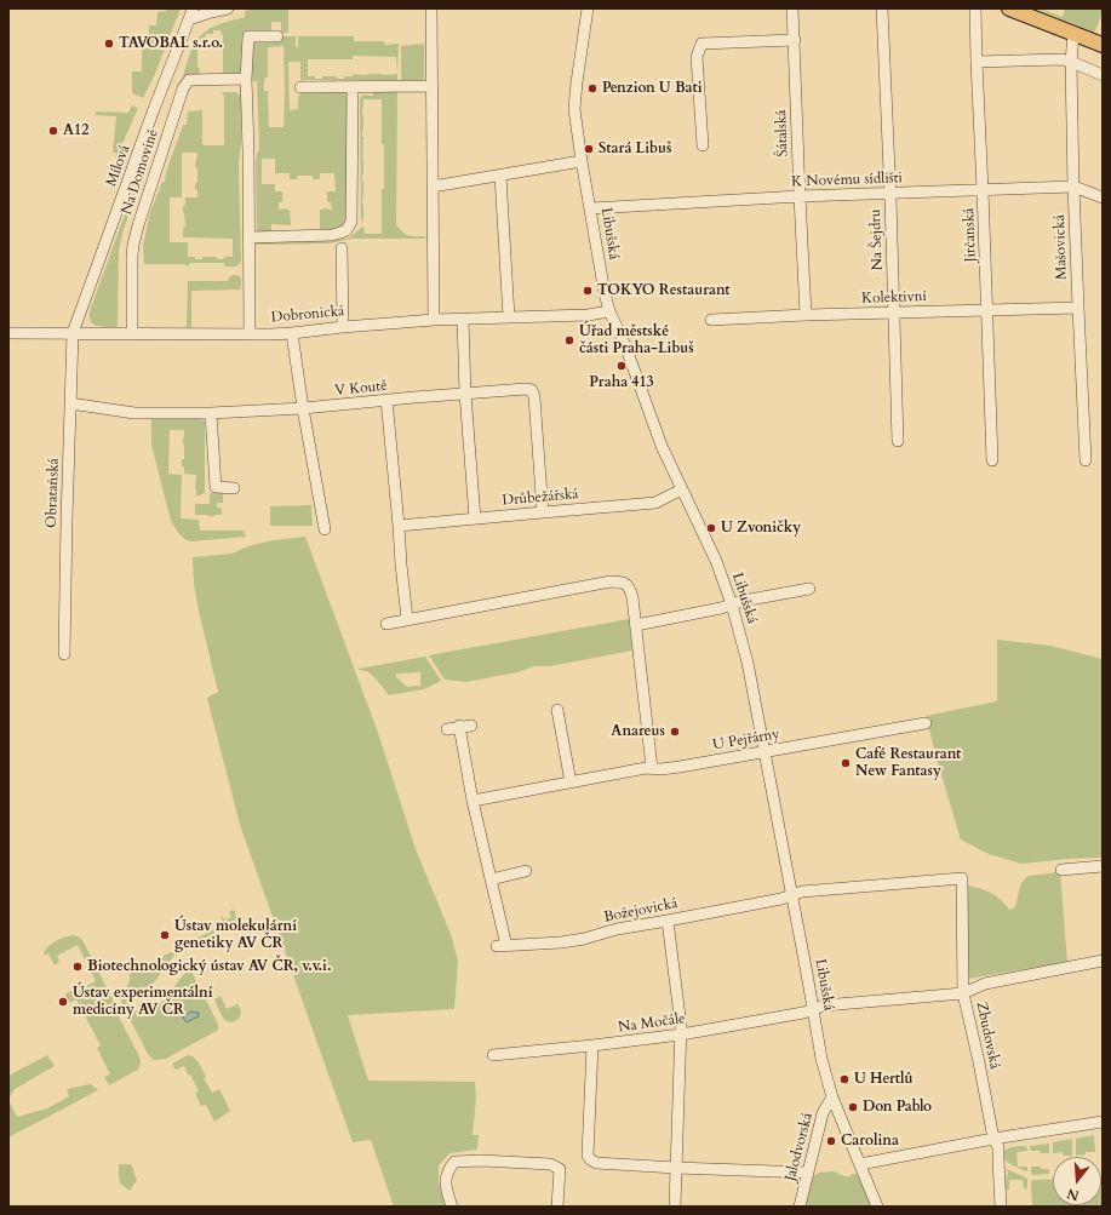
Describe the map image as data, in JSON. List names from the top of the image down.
{
  "streets": {
    "street": [
      "Šátalská",
      "Mílová",
      "Na Domovině",
      "K Novému sídlišti",
      "Libušská",
      "Jirčanská",
      "Na Šejdru",
      "Mašovická",
      "Kolektivní",
      "Dobronická",
      "V Koutě",
      "Obrataňská",
      "Drůbežářská",
      "U Pejřárny",
      "Božejovická",
      "Na Močále",
      "Zbudovská",
      "Jalodvorská"
    ]
  },
  "crossings": [
    ["Šátalská", "K Novému sídlišti"],
    ["Šátalská", "Kolektivní"],
    ["Mílová", "Dobronická"],
    ["Mílová", "Obrataňská"],
    ["Na Domovině", "Dobronická"],
    ["K Novému sídlišti", "Libušská"],
    ["K Novému sídlišti", "Jirčanská"],
    ["K Novému sídlišti", "Na Šejdru"],
    ["K Novému sídlišti", "Mašovická"],
    ["Libušská", "Dobronická"],
    ["Libušská", "Drůbežářská"],
    ["Libušská", "U Pejřárny"],
    ["Libušská", "Božejovická"],
    ["Libušská", "Na Močále"],
    ["Libušská", "Jalodvorská"],
    ["Jirčanská", "Kolektivní"],
    ["Na Šejdru", "Kolektivní"],
    ["Mašovická", "Kolektivní"],
    ["Dobronická", "Obrataňská"],
    ["V Koutě", "Obrataňská"],
    ["V Koutě", "Drůbežářská"],
    ["Božejovická", "Na Močále"],
    ["Božejovická", "Zbudovská"],
    ["Na Močále", "Zbudovská"]
  ],
  "places": [
    "TAVOBAL s.r.o.",
    "Penzion U Bati",
    "A12",
    "Stará Libuš",
    "TOKYO Restaurant",
    "Úřad městské části Praha-Libuš",
    "Praha 413",
    "U Zvoničky",
    "Anareus",
    "Café Restaurant New Fantasy",
    "Ústav molekulární genetiky AV ČR",
    "Biotechnologický ústav AV ČR, v.v.i.",
    "Ústav experimentální medicíny AV ČR",
    "U Hertlů",
    "Don Pablo",
    "Carolina"
  ],
  "north": "bottom"
}
